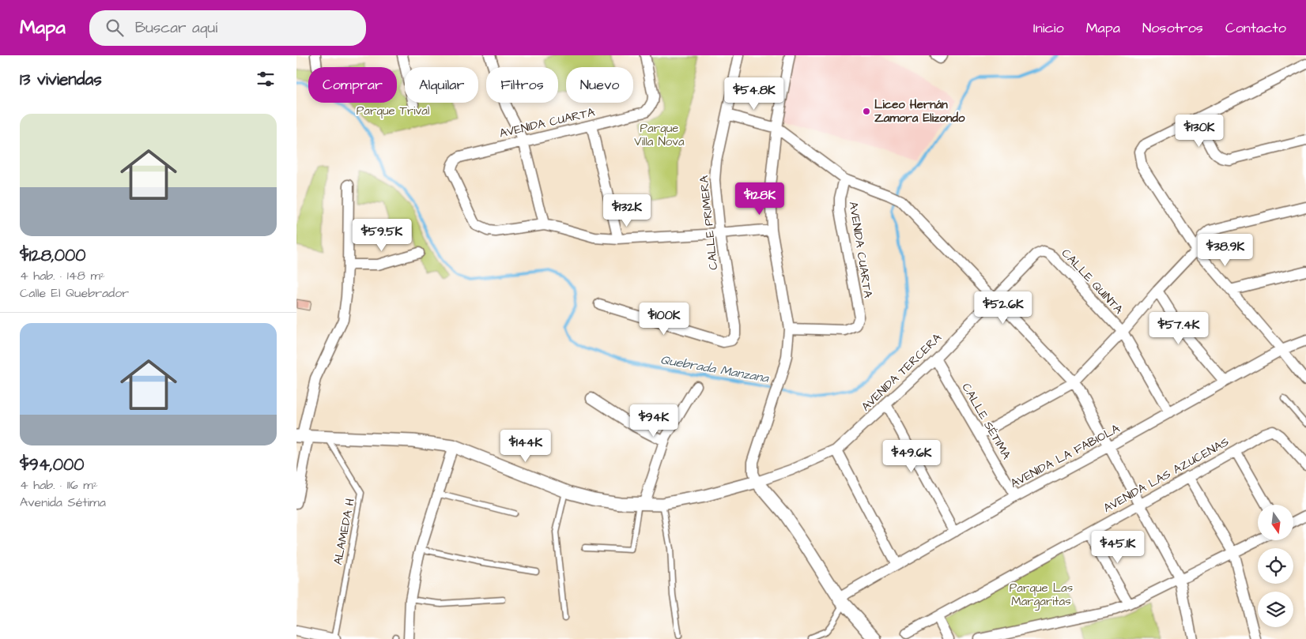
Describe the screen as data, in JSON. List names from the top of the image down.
{
  "streets": {
    "street": [
      "AVENIDA CUARTA",
      "CALLE PRIMERA",
      "CALLE QUINTA",
      "AVENIDA TERCERA",
      "CALLE SÉTIMA",
      "AVENIDA LA FABIOLA",
      "AVENIDA LAS AZUCENAS"
    ],
    "lane": ["ALAMEDA H"]
  },
  "crossings": [
    ["CALLE QUINTA", "AVENIDA TERCERA"],
    ["CALLE QUINTA", "AVENIDA LA FABIOLA"],
    ["AVENIDA TERCERA", "CALLE SÉTIMA"],
    ["CALLE SÉTIMA", "AVENIDA LA FABIOLA"]
  ],
  "water": ["Quebrada Manzana"],
  "parks": ["Parque Trival", "Parque Villa Nova", "Parque Las Margaritas"],
  "places": ["Liceo Hernán Zamora Elizondo"],
  "north": "bottom",
  "page": {
    "header": "Mapa",
    "search": "Buscar aquí",
    "nav": [
      "Inicio",
      "Mapa",
      "Nosotros",
      "Contacto"
    ],
    "heading": "13 viviendas",
    "chip": [
      "Comprar",
      "Alquilar",
      "Filtros",
      "Nuevo"
    ],
    "price": [
      "$54.8K",
      "$130K",
      "$128K",
      "$132K",
      "$59.5K",
      "$38.9K",
      "$52.6K",
      "$100K",
      "$57.4K",
      "$94K",
      "$144K",
      "$49.6K",
      "$45.1K"
    ],
    "list": [
      {
        "name": "$128,000",
        "note": "4 hab. · 148 m² · Calle El Quebrador"
      },
      {
        "name": "$94,000",
        "note": "4 hab. · 116 m² · Avenida Sétima"
      }
    ]
  }
}
